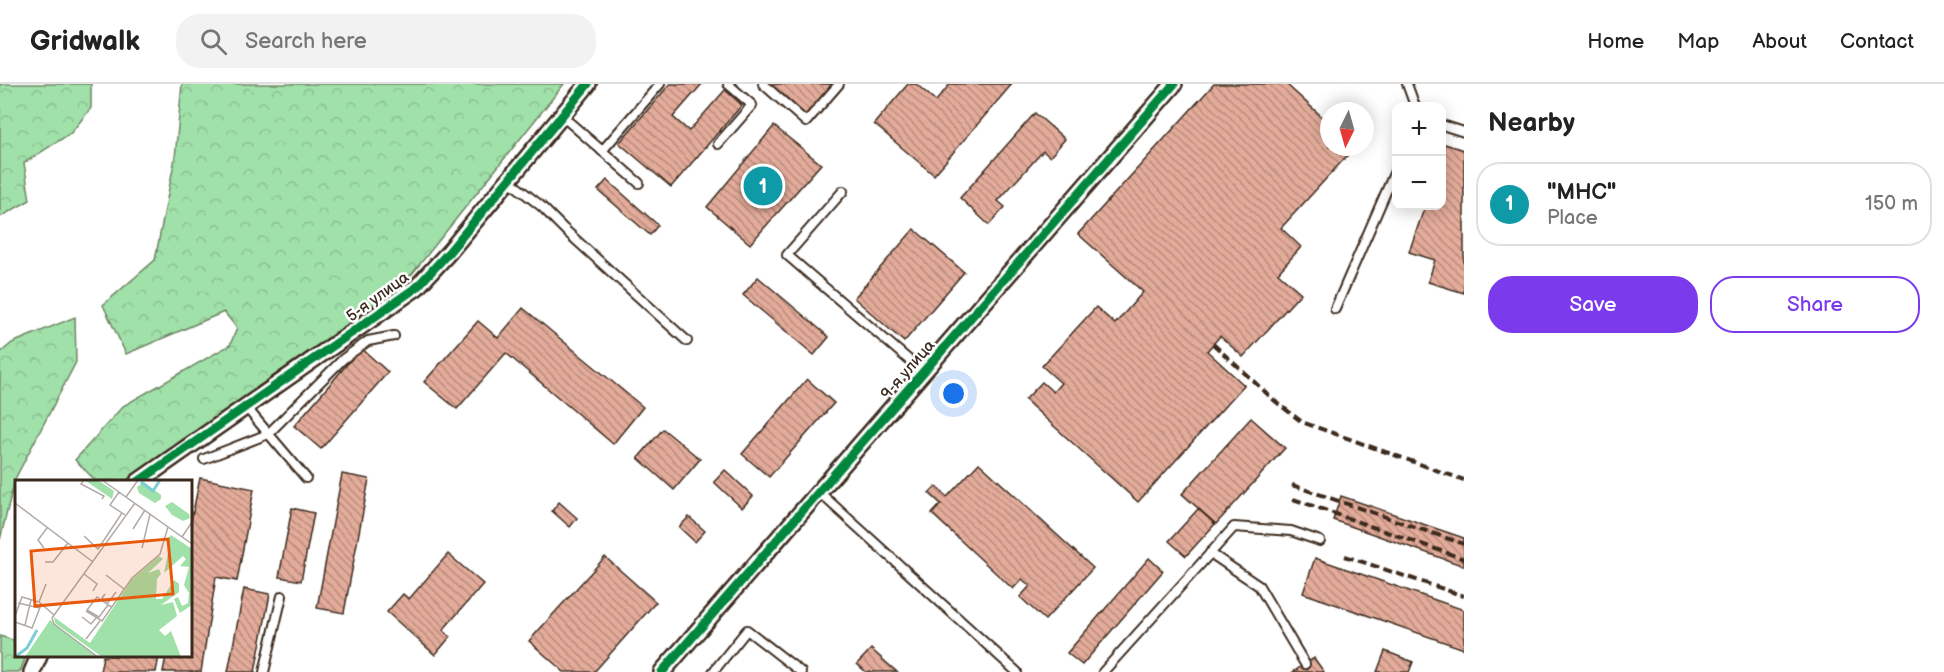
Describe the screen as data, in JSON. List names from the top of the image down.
{
  "streets": {
    "street": ["5-я улица", "9-я улица"]
  },
  "north": "bottom",
  "page": {
    "header": "Gridwalk",
    "search": "Search here",
    "nav": [
      "Home",
      "Map",
      "About",
      "Contact"
    ],
    "heading": "Nearby",
    "map_buttons": ["+", "−"],
    "list": [
      {
        "mark": "1",
        "name": "\"МНС\"",
        "note": "Place",
        "value": "150 m"
      }
    ],
    "pins": "1",
    "buttons": ["Save", "Share"]
  }
}
